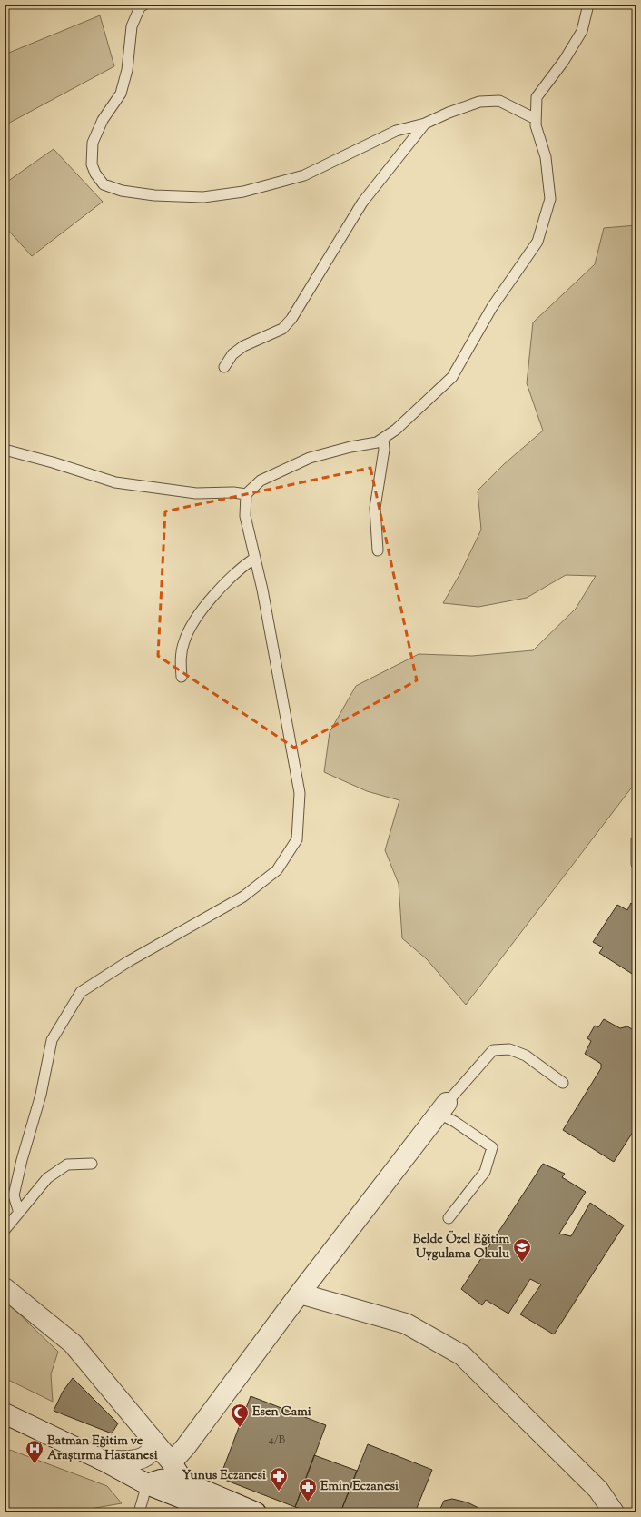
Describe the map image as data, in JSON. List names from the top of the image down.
{
  "places": {
    "school or university": ["Belde Özel Eğitim Uygulama Okulu"],
    "mosque": ["Esen Cami"],
    "hospital": ["Batman Eğitim ve Araştırma Hastanesi"],
    "pharmacy": ["Yunus Eczanesi", "Emin Eczanesi"]
  },
  "house_numbers": ["4/B"]
}
